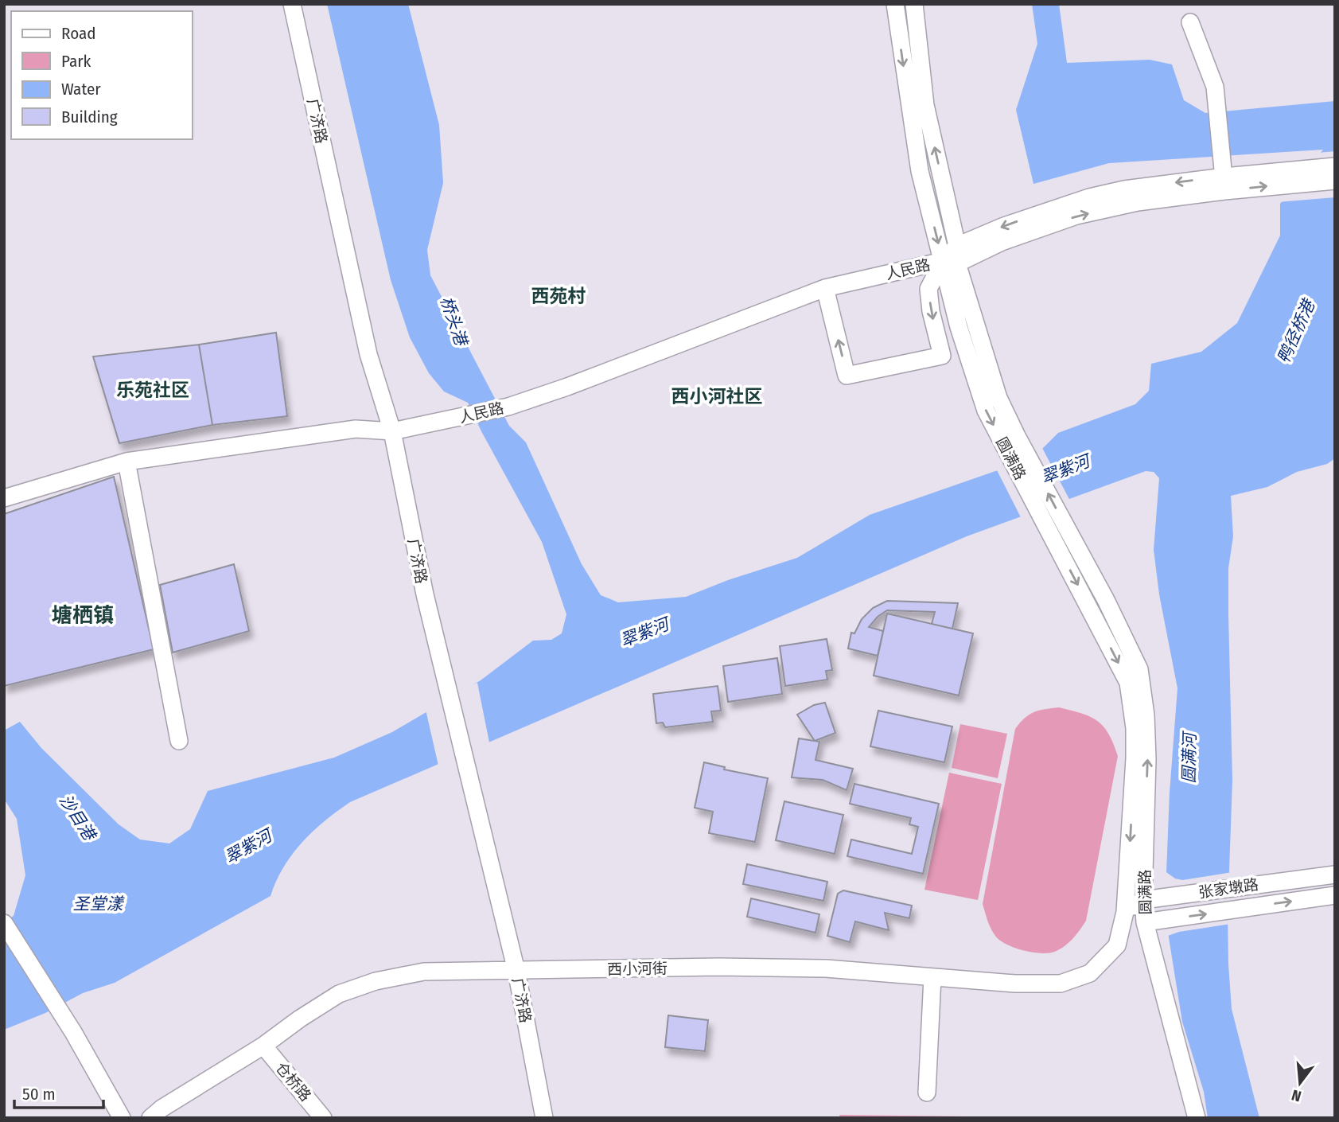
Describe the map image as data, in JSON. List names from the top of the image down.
{
  "streets": {
    "street": [
      "广济路",
      "人民路",
      "圆满路",
      "张家墩路",
      "西小河街",
      "仓桥路"
    ]
  },
  "crossings": [
    ["广济路", "人民路"],
    ["广济路", "西小河街"],
    ["人民路", "圆满路"],
    ["圆满路", "张家墩路"],
    ["圆满路", "西小河街"],
    ["张家墩路", "西小河街"],
    ["西小河街", "仓桥路"]
  ],
  "districts": [
    "西苑村",
    "乐苑社区",
    "西小河社区",
    "塘栖镇"
  ],
  "water": [
    "桥头港",
    "鸭径桥港",
    "翠紫河",
    "圆满河",
    "沙目港",
    "圣堂漾"
  ],
  "legend": [
    "Road",
    "Park",
    "Water",
    "Building"
  ],
  "scale_bar": "50 m",
  "north": "bottom"
}
